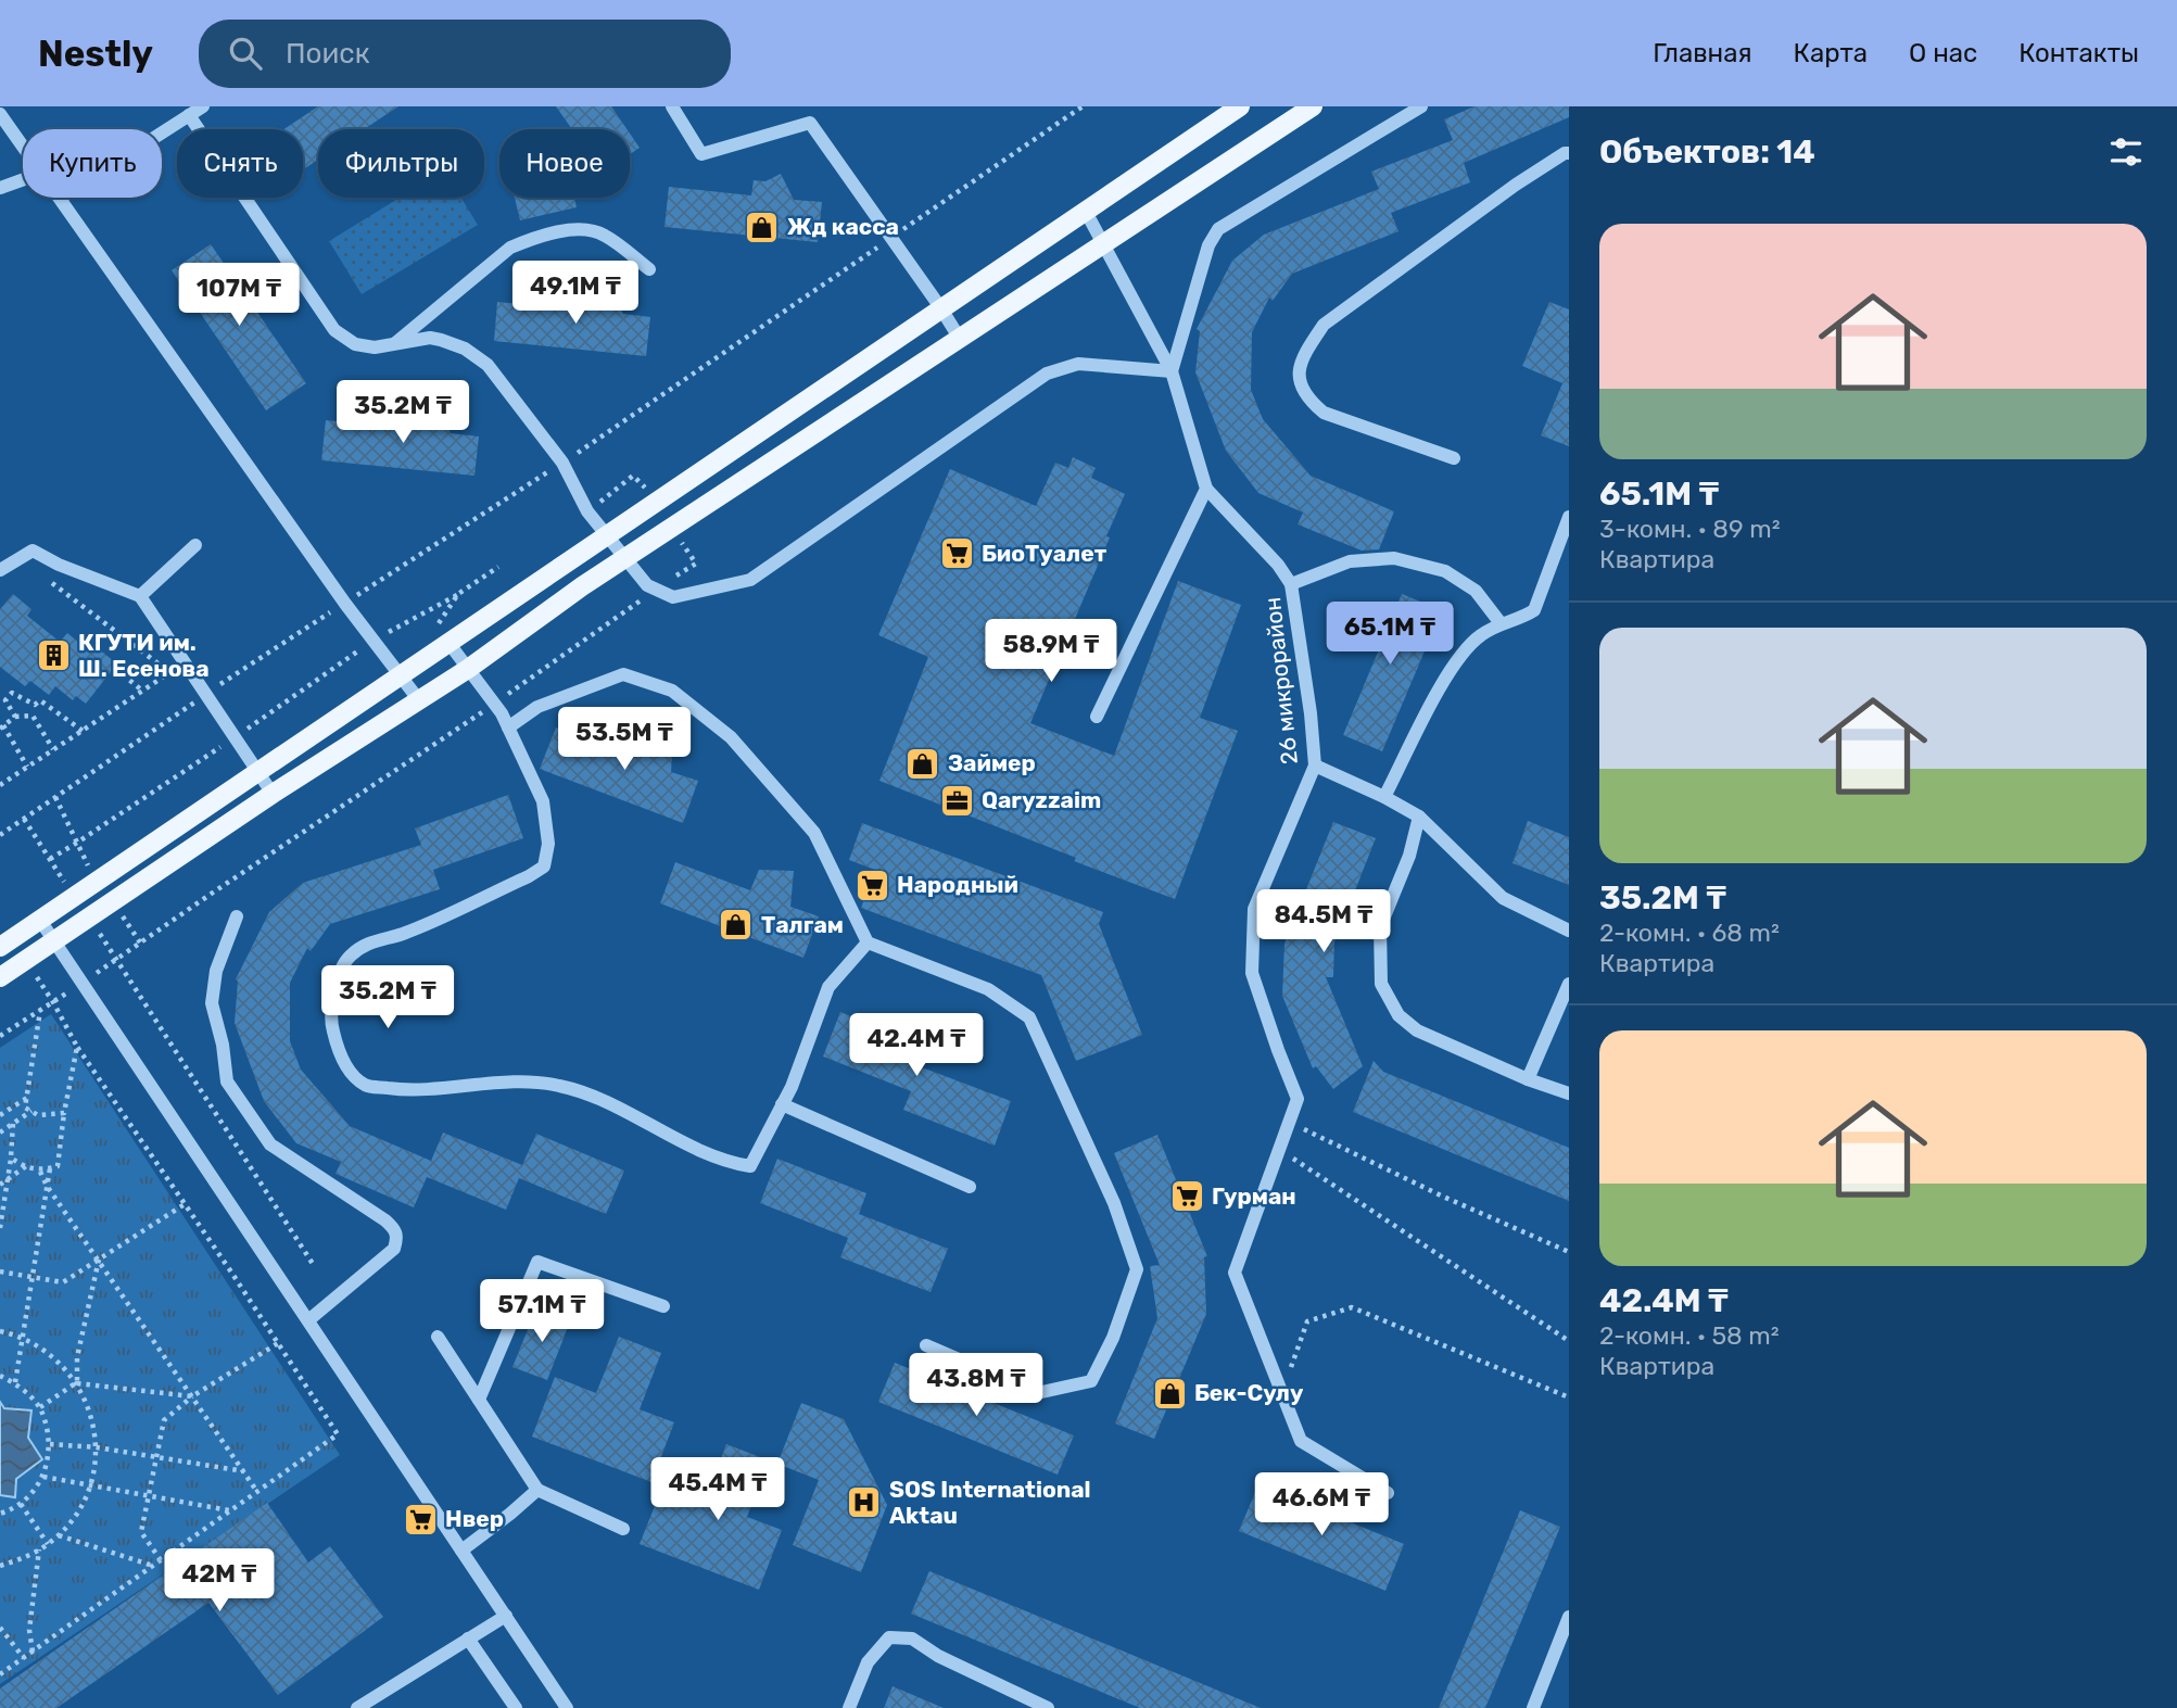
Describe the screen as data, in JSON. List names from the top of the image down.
{
  "streets": {
    "street": ["26 микрорайон"]
  },
  "places": {
    "shop": [
      "Жд касса",
      "Займер",
      "Талгам",
      "Бек-Сулу"
    ],
    "supermarket": [
      "БиоТуалет",
      "Народный",
      "Гурман",
      "Нвер"
    ],
    "building": ["КГУТИ им. Ш. Есенова"],
    "office": ["Qaryzzaim"],
    "hospital": ["SOS International Aktau"]
  },
  "page": {
    "header": "Nestly",
    "search": "Поиск",
    "nav": [
      "Главная",
      "Карта",
      "О нас",
      "Контакты"
    ],
    "heading": "Объектов: 14",
    "chip": [
      "Купить",
      "Снять",
      "Фильтры",
      "Новое"
    ],
    "list": [
      {
        "name": "65.1M ₸",
        "note": "3-комн. · 89 m² · Квартира"
      },
      {
        "name": "35.2M ₸",
        "note": "2-комн. · 68 m² · Квартира"
      },
      {
        "name": "42.4M ₸",
        "note": "2-комн. · 58 m² · Квартира"
      }
    ],
    "price": [
      "49.1M ₸",
      "107M ₸",
      "35.2M ₸",
      "65.1M ₸",
      "58.9M ₸",
      "53.5M ₸",
      "84.5M ₸",
      "35.2M ₸",
      "42.4M ₸",
      "57.1M ₸",
      "43.8M ₸",
      "45.4M ₸",
      "46.6M ₸",
      "42M ₸"
    ]
  }
}
